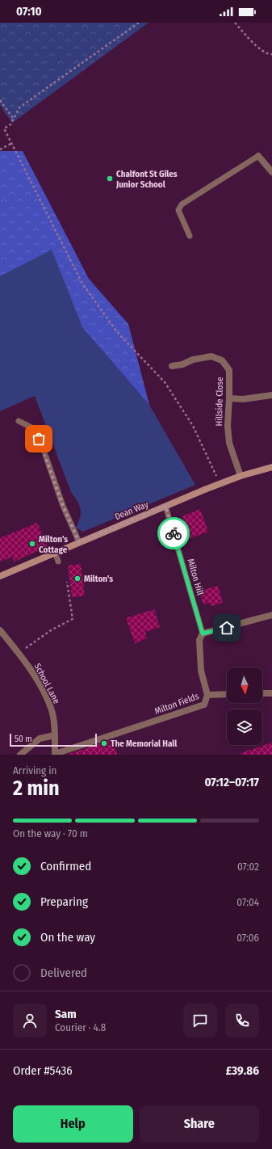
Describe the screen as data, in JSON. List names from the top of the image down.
{
  "streets": {
    "street": [
      "Hillside Close",
      "Dean Way",
      "School Lane",
      "Milton Fields"
    ],
    "lane": ["Milton Hill"]
  },
  "crossings": [
    ["Hillside Close", "Dean Way"],
    ["Dean Way", "Milton Hill"],
    ["Milton Hill", "Milton Fields"],
    ["School Lane", "Milton Fields"]
  ],
  "places": [
    "Chalfont St Giles Junior School",
    "Milton's Cottage",
    "Milton's",
    "The Memorial Hall"
  ],
  "scale_bar": "50 m",
  "north": "bottom",
  "page": {
    "status": "07:10",
    "scale": "50 m",
    "heading": ["2 min", "Arriving in", "07:12–07:17"],
    "panel": [
      "Sam",
      "Courier · 4.8",
      "Order #5436",
      "£39.86"
    ],
    "bar": "On the way · 70 m",
    "list": [
      ["Confirmed", "07:02"],
      ["Preparing", "07:04"],
      ["On the way", "07:06"],
      "Delivered"
    ],
    "buttons": ["Help", "Share"]
  }
}
